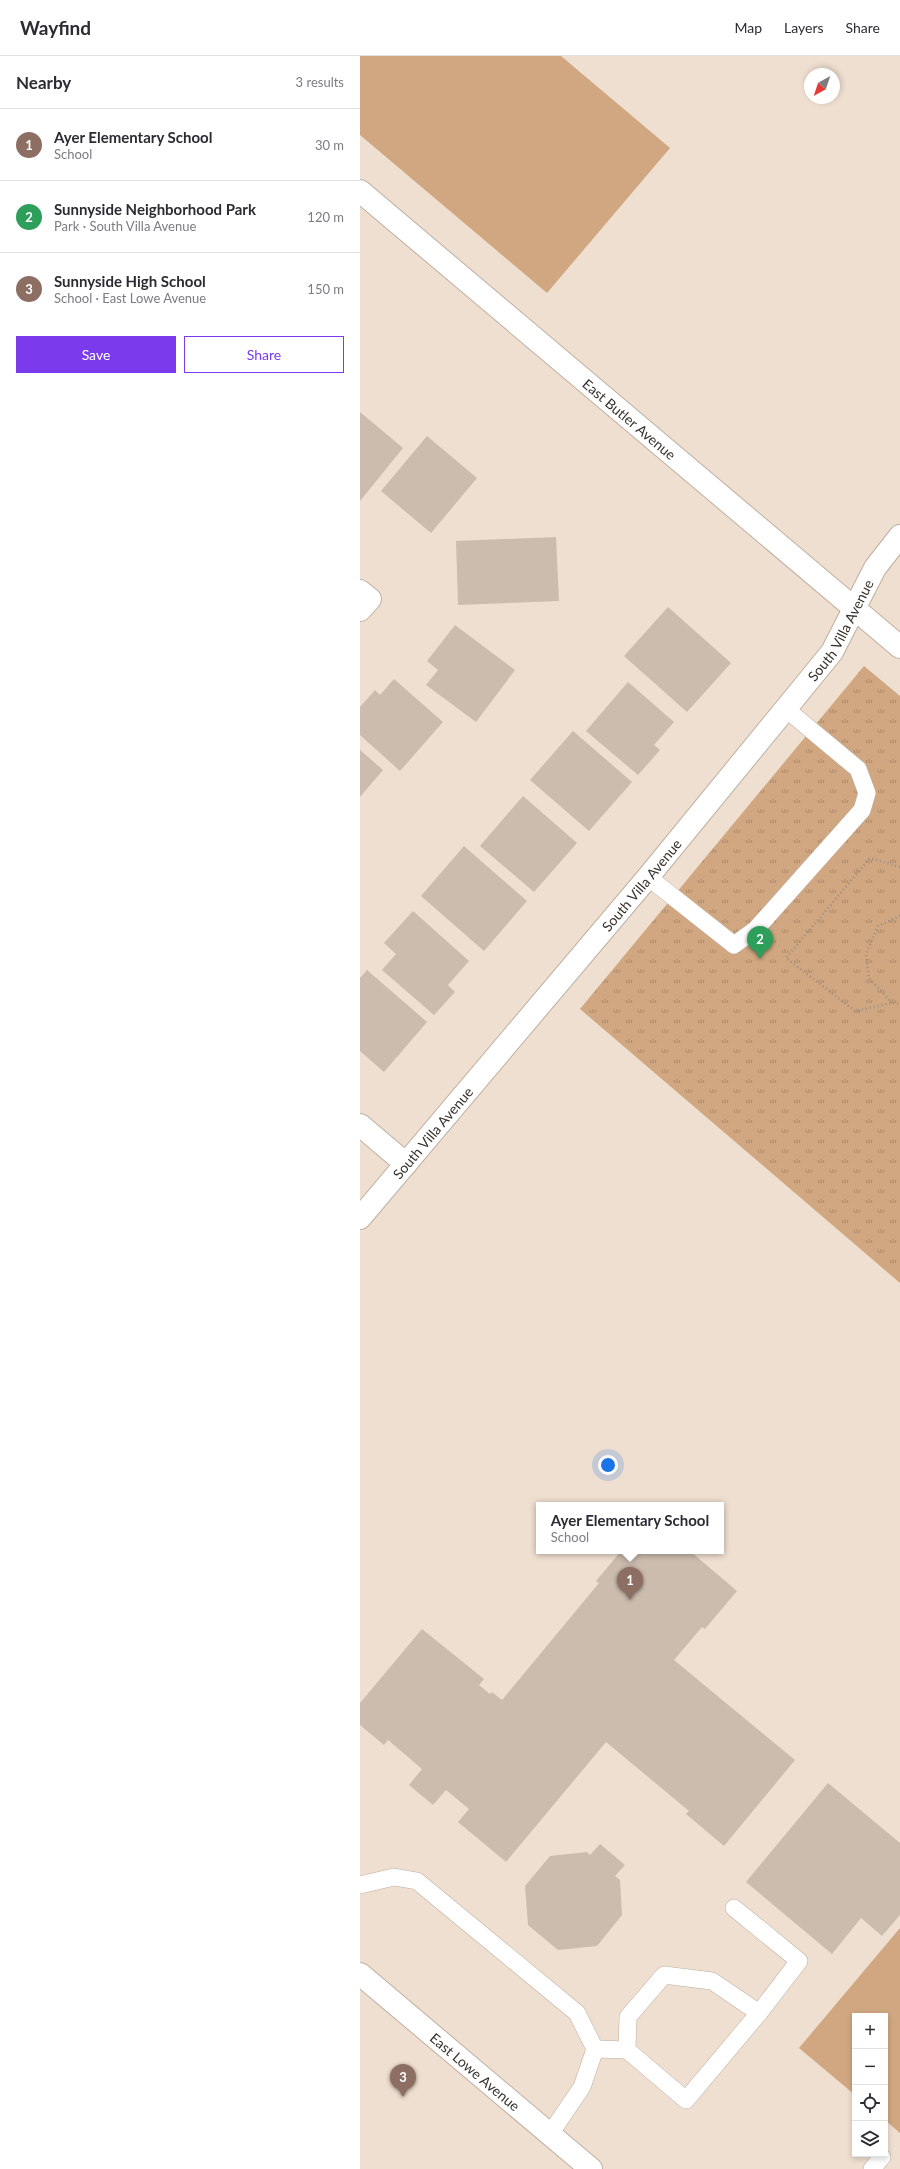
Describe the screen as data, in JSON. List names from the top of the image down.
{
  "streets": {
    "street": ["East Butler Avenue", "South Villa Avenue", "East Lowe Avenue"]
  },
  "crossings": [
    ["East Butler Avenue", "South Villa Avenue"]
  ],
  "north": "bottom left",
  "page": {
    "header": "Wayfind",
    "nav": ["Map", "Layers", "Share"],
    "heading": ["Nearby", "3 results"],
    "list": [
      {
        "mark": "1",
        "name": "Ayer Elementary School",
        "note": "School",
        "value": "30 m"
      },
      {
        "mark": "2",
        "name": "Sunnyside Neighborhood Park",
        "note": "Park · South Villa Avenue",
        "value": "120 m"
      },
      {
        "mark": "3",
        "name": "Sunnyside High School",
        "note": "School · East Lowe Avenue",
        "value": "150 m"
      }
    ],
    "buttons": ["Save", "Share"],
    "pins": ["2", "1", "3"],
    "popup": ["Ayer Elementary School", "School"],
    "map_buttons": ["+", "−"]
  }
}
